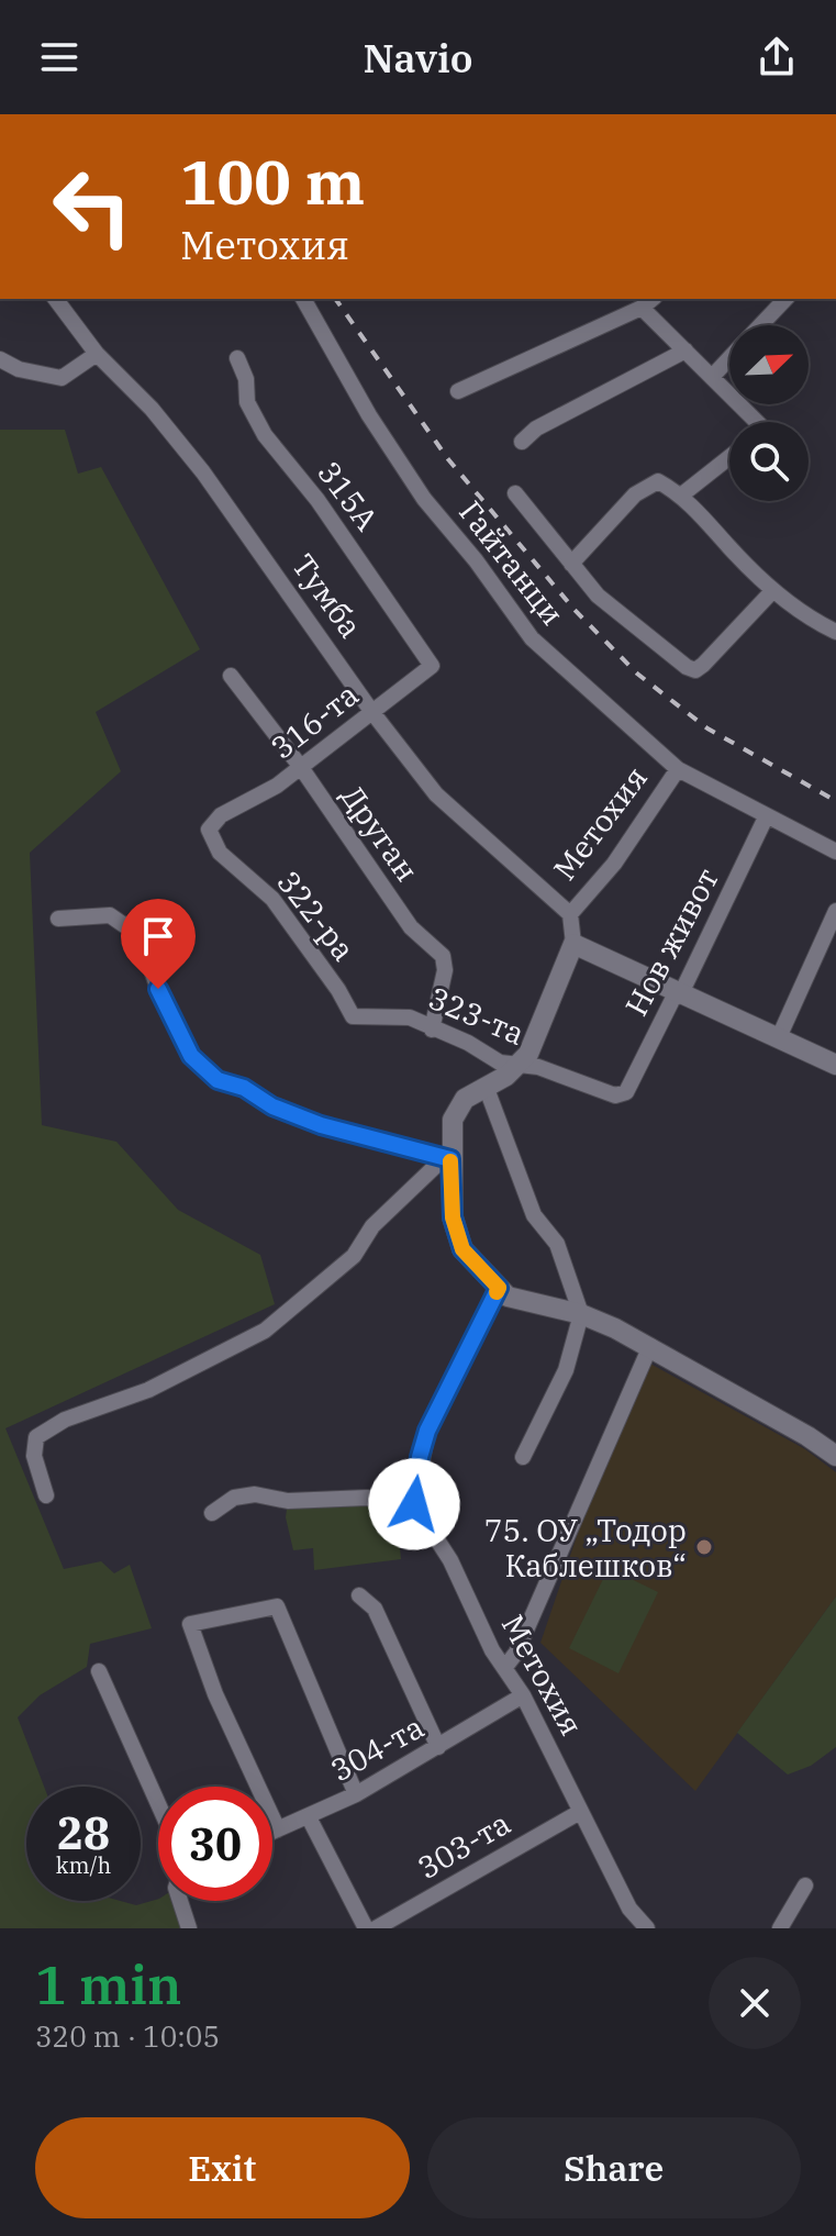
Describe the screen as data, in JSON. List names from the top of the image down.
{
  "streets": {
    "street": [
      "315А",
      "Гайтанци",
      "Тумба",
      "316-та",
      "Метохия",
      "Друган",
      "322-ра",
      "Нов живот",
      "323-та",
      "304-та",
      "303-та"
    ]
  },
  "crossings": [
    ["315А", "316-та"],
    ["Гайтанци", "Метохия"],
    ["Гайтанци", "Нов живот"],
    ["Тумба", "316-та"],
    ["Тумба", "Метохия"],
    ["316-та", "Друган"],
    ["316-та", "322-ра"],
    ["Метохия", "323-та"],
    ["Метохия", "304-та"],
    ["Метохия", "303-та"],
    ["Друган", "323-та"],
    ["322-ра", "323-та"],
    ["Нов живот", "323-та"]
  ],
  "places": ["75. ОУ „Тодор Каблешков“"],
  "north": "top right",
  "page": {
    "header": "Navio",
    "turn": ["100 m", "Метохия"],
    "speed": "28 km/h",
    "limit": "30",
    "heading": ["1 min", "320 m · 10:05"],
    "buttons": ["Exit", "Share"]
  }
}
